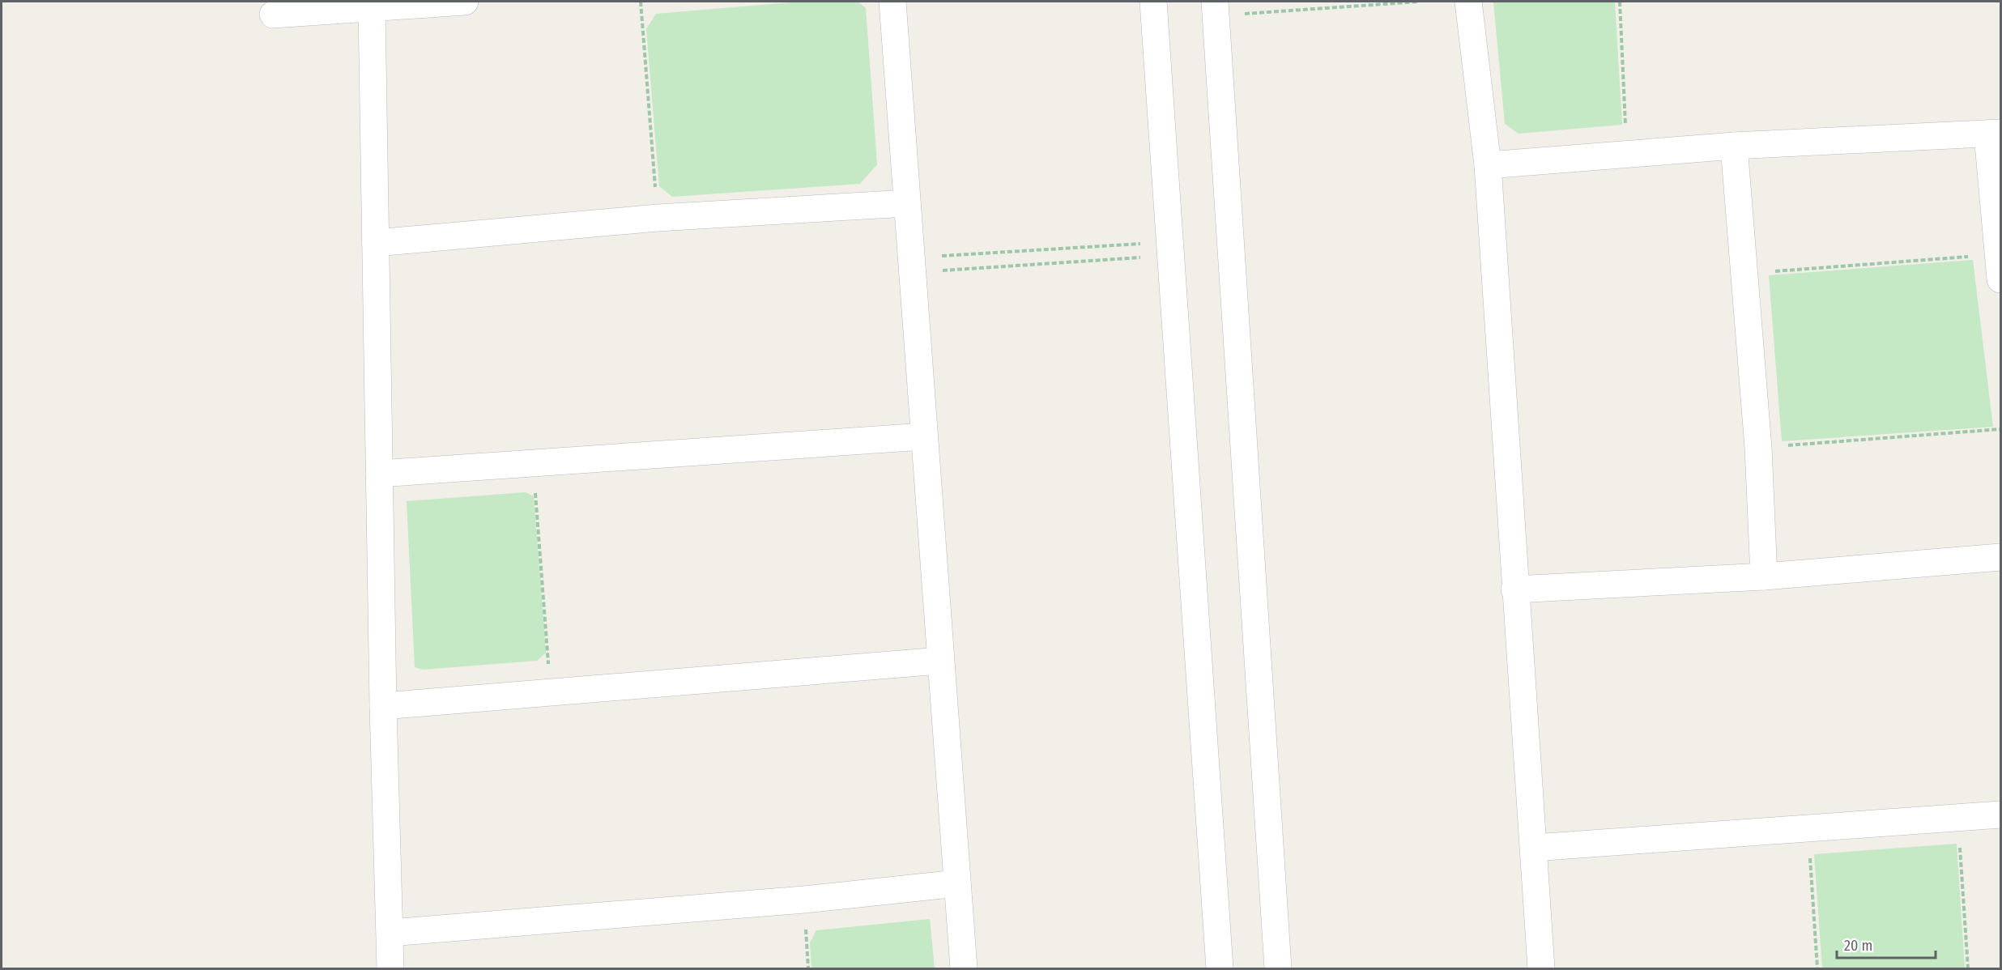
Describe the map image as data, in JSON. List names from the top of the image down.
{
  "scale_bar": "20 m"
}
